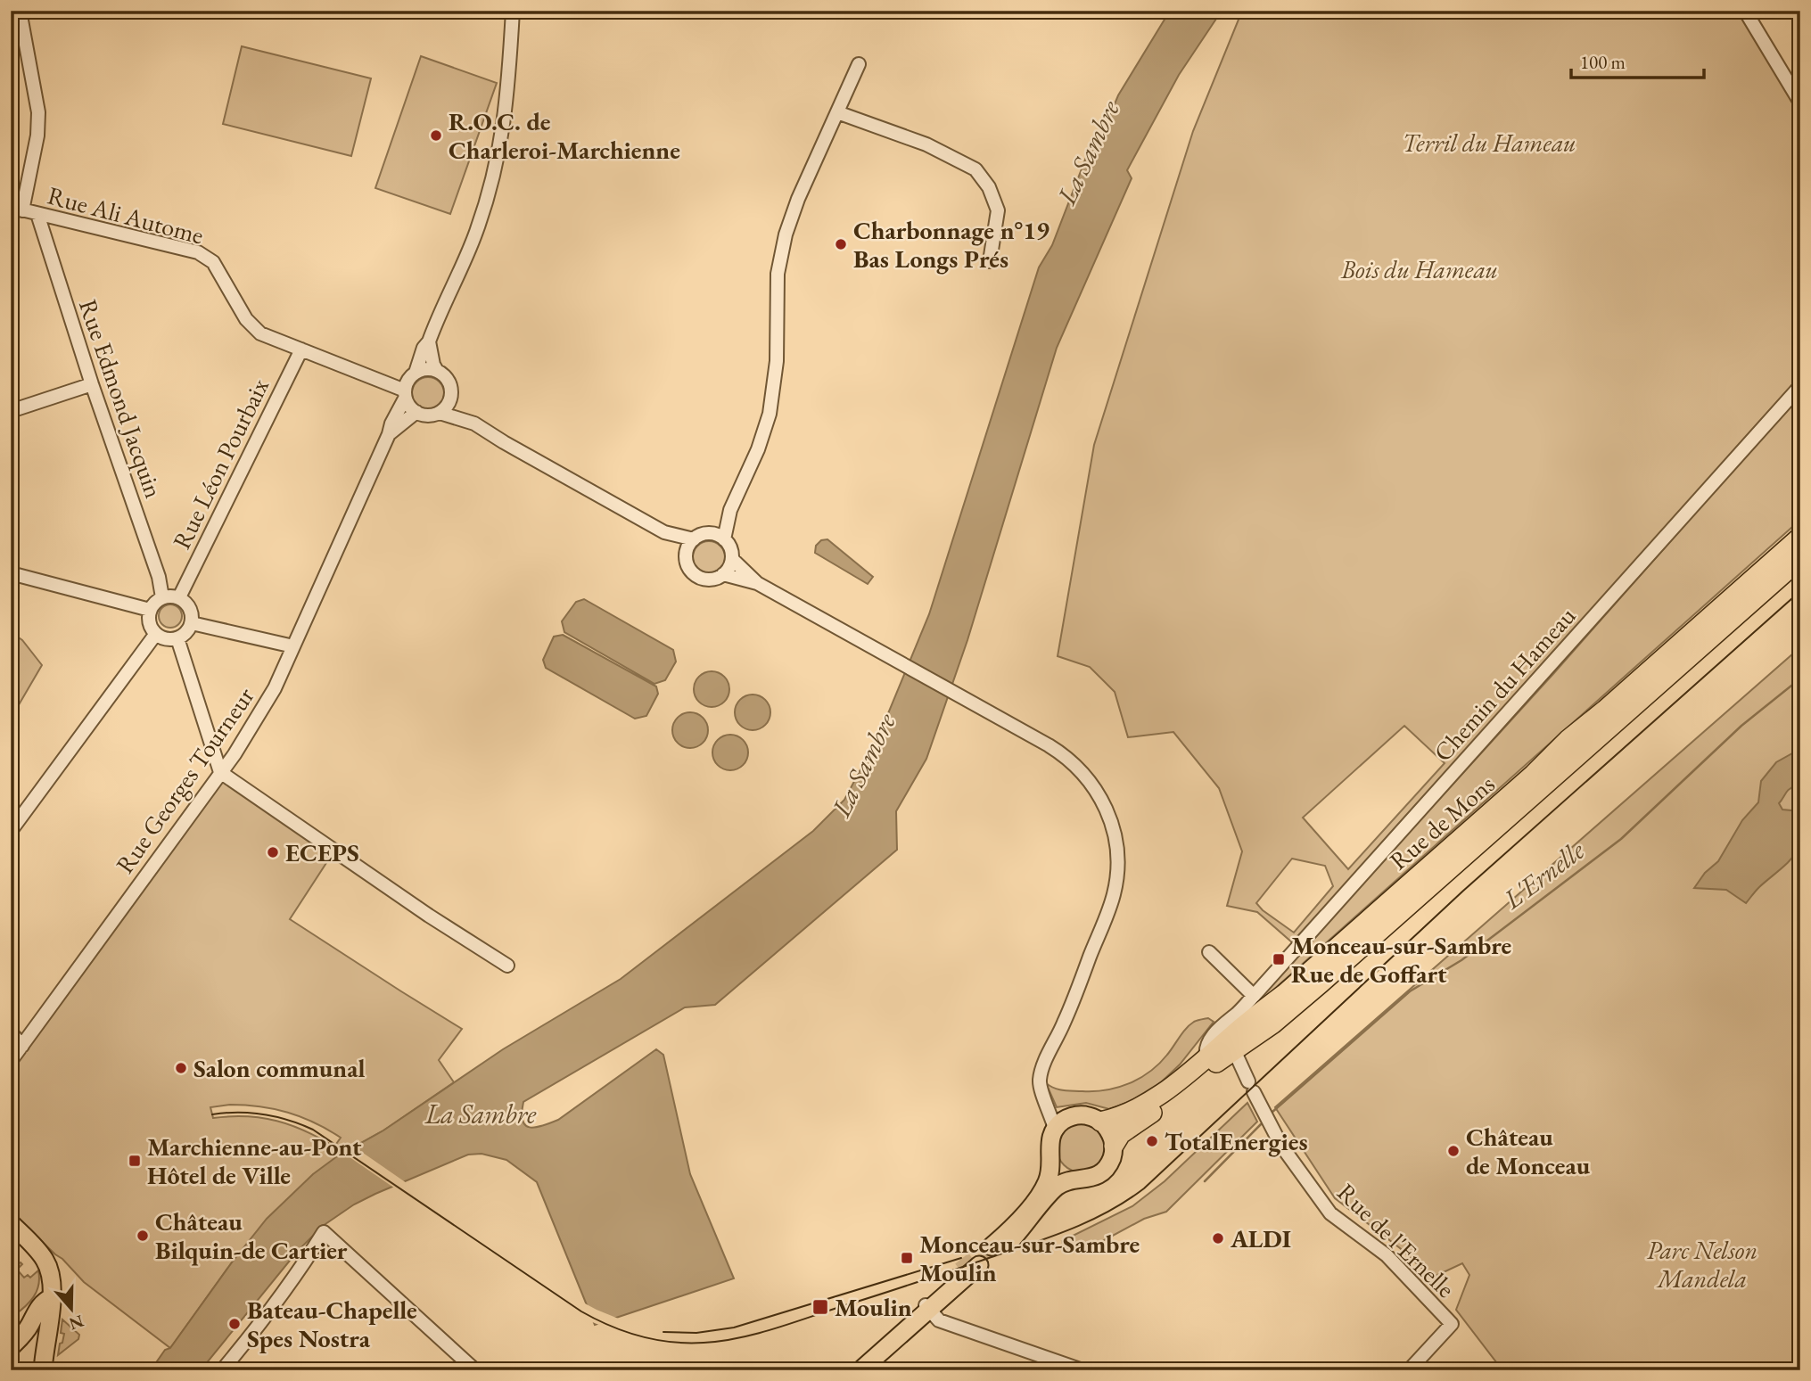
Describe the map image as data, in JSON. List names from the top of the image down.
{
  "streets": {
    "highway": ["Rue de Mons"],
    "street": [
      "Rue Ali Autome",
      "Rue Edmond Jacquin",
      "Rue Léon Pourbaix",
      "Chemin du Hameau",
      "Rue Georges Tourneur",
      "Rue de l'Ernelle"
    ]
  },
  "crossings": [
    ["Rue Ali Autome", "Rue Edmond Jacquin"],
    ["Rue Ali Autome", "Rue Léon Pourbaix"],
    ["Rue Ali Autome", "Rue Georges Tourneur"],
    ["Rue Edmond Jacquin", "Rue Léon Pourbaix"],
    ["Chemin du Hameau", "Rue de Mons"],
    ["Rue de Mons", "Rue de l'Ernelle"]
  ],
  "water": ["La Sambre", "L'Ernelle"],
  "parks": ["Terril du Hameau", "Bois du Hameau", "Parc Nelson Mandela"],
  "places": {
    "other": [
      "R.O.C. de Charleroi-Marchienne",
      "Charbonnage n°19 Bas Longs Prés",
      "ECEPS",
      "Salon communal",
      "TotalEnergies",
      "Château de Monceau",
      "Château Bilquin-de Cartier",
      "ALDI",
      "Bateau-Chapelle Spes Nostra"
    ],
    "transit": [
      "Monceau-sur-Sambre Rue de Goffart",
      "Marchienne-au-Pont Hôtel de Ville",
      "Monceau-sur-Sambre Moulin",
      "Moulin"
    ]
  },
  "scale_bar": "100 m",
  "north": "bottom"
}
